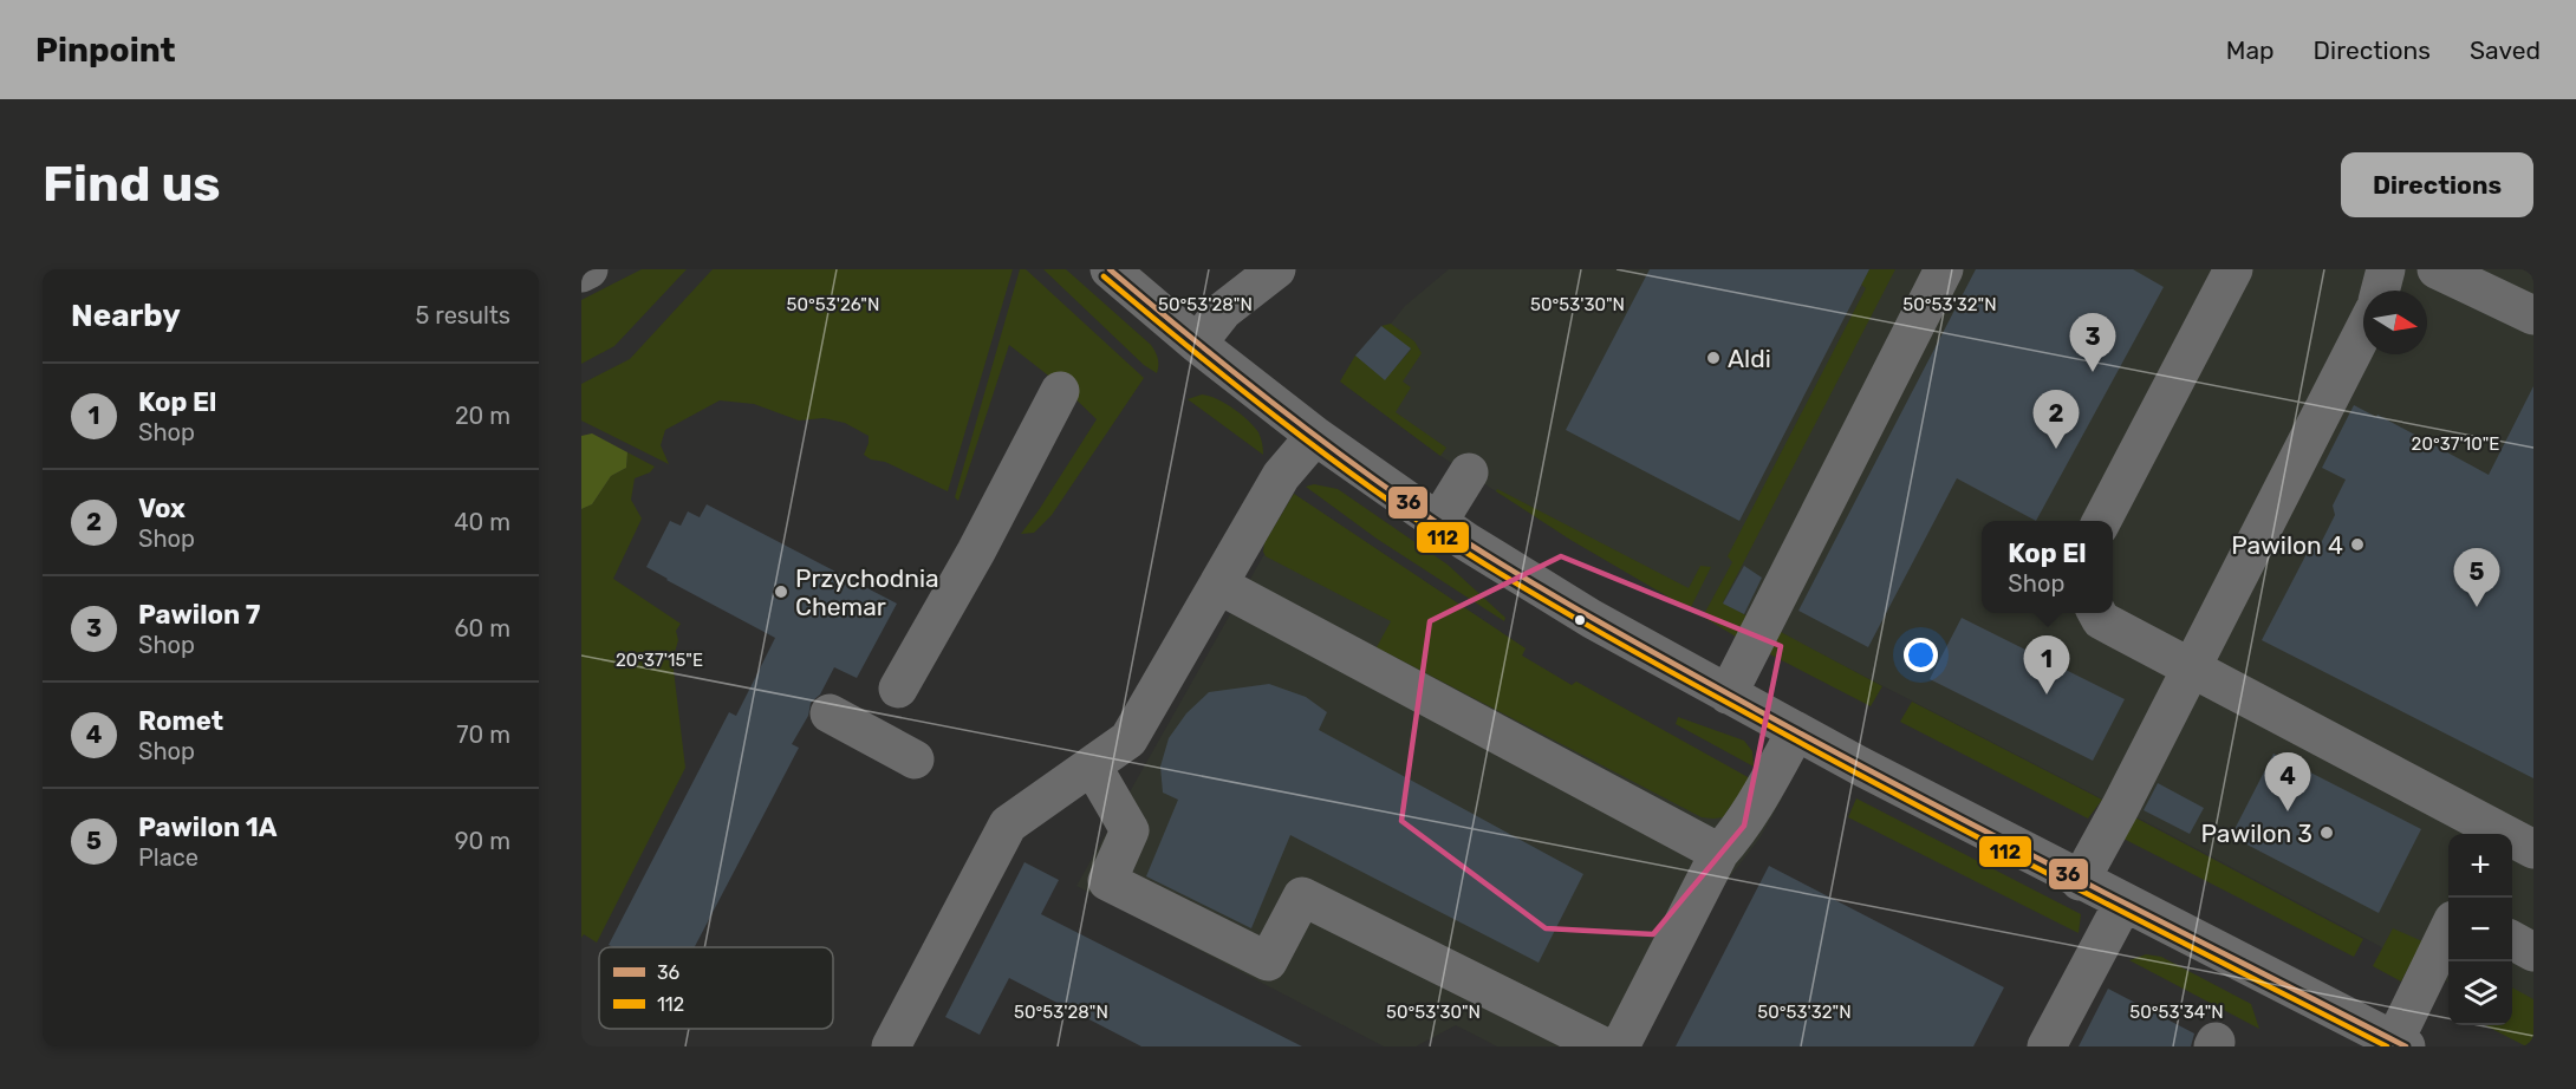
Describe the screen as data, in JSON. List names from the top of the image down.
{
  "places": [
    "Aldi",
    "Pawilon 4",
    "Przychodnia Chemar",
    "Pawilon 3"
  ],
  "lines": ["transit line 36", "transit line 112"],
  "legend": ["36", "112"],
  "north": "right",
  "page": {
    "header": "Pinpoint",
    "nav": ["Map", "Directions", "Saved"],
    "buttons": "Directions",
    "title": "Find us",
    "heading": ["Nearby", "5 results"],
    "pins": [
      "3",
      "2",
      "5",
      "1",
      "4"
    ],
    "list": [
      {
        "mark": "1",
        "name": "Kop El",
        "note": "Shop",
        "value": "20 m"
      },
      {
        "mark": "2",
        "name": "Vox",
        "note": "Shop",
        "value": "40 m"
      },
      {
        "mark": "3",
        "name": "Pawilon 7",
        "note": "Shop",
        "value": "60 m"
      },
      {
        "mark": "4",
        "name": "Romet",
        "note": "Shop",
        "value": "70 m"
      },
      {
        "mark": "5",
        "name": "Pawilon 1A",
        "note": "Place",
        "value": "90 m"
      }
    ],
    "popup": ["Kop El", "Shop"],
    "map_buttons": ["+", "−"]
  },
  "coordinates": [
    "50°53'26\"N",
    "50°53'28\"N",
    "50°53'30\"N",
    "50°53'32\"N",
    "20°37'10\"E",
    "20°37'15\"E",
    "50°53'34\"N"
  ]
}
